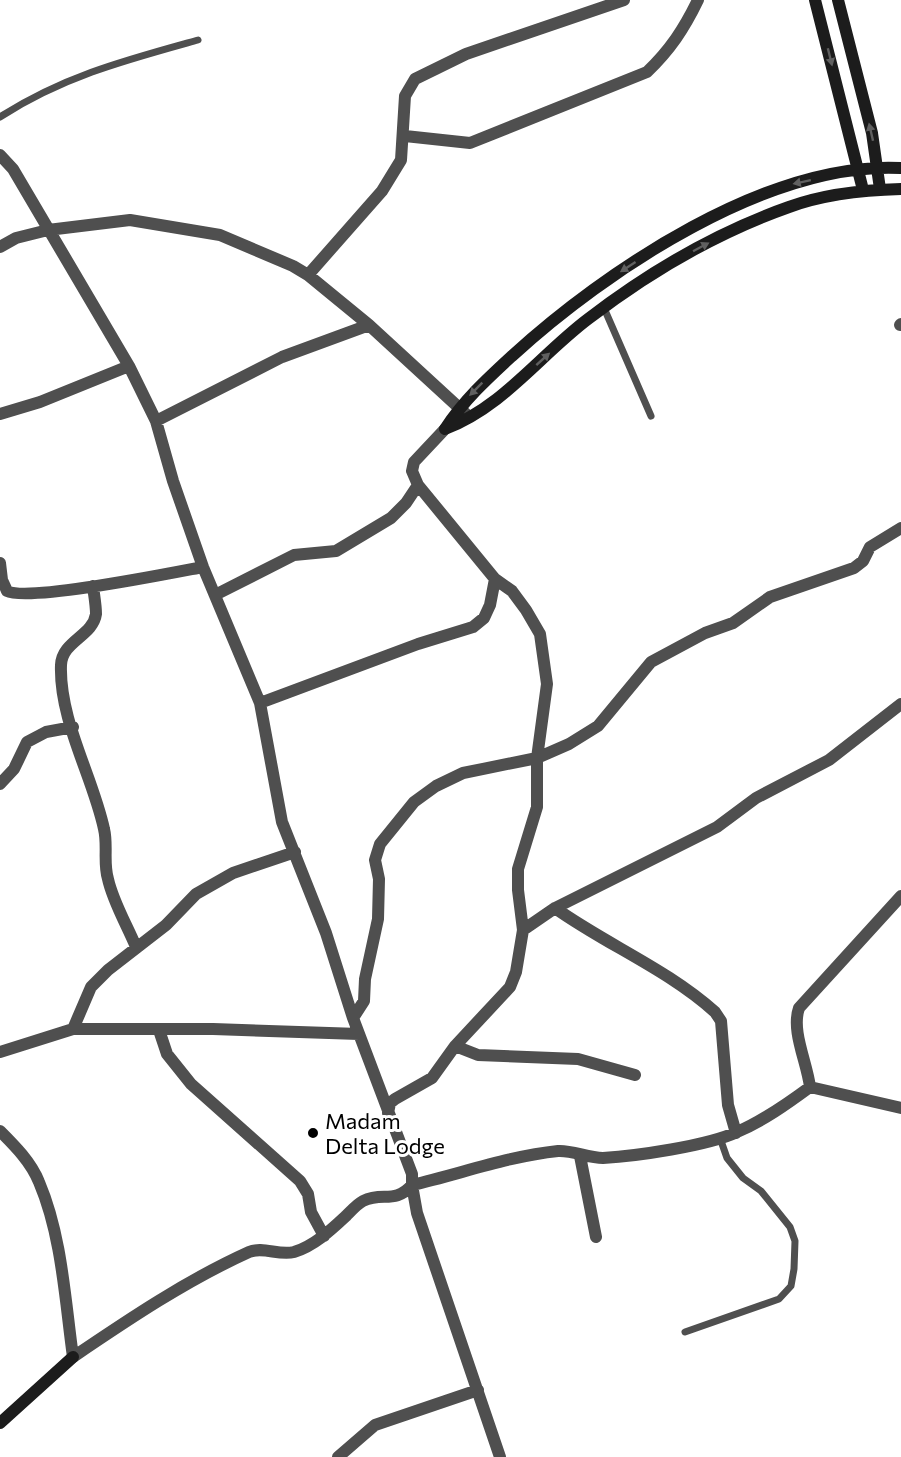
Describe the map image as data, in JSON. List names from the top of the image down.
{
  "places": ["Madam Delta Lodge"]
}
